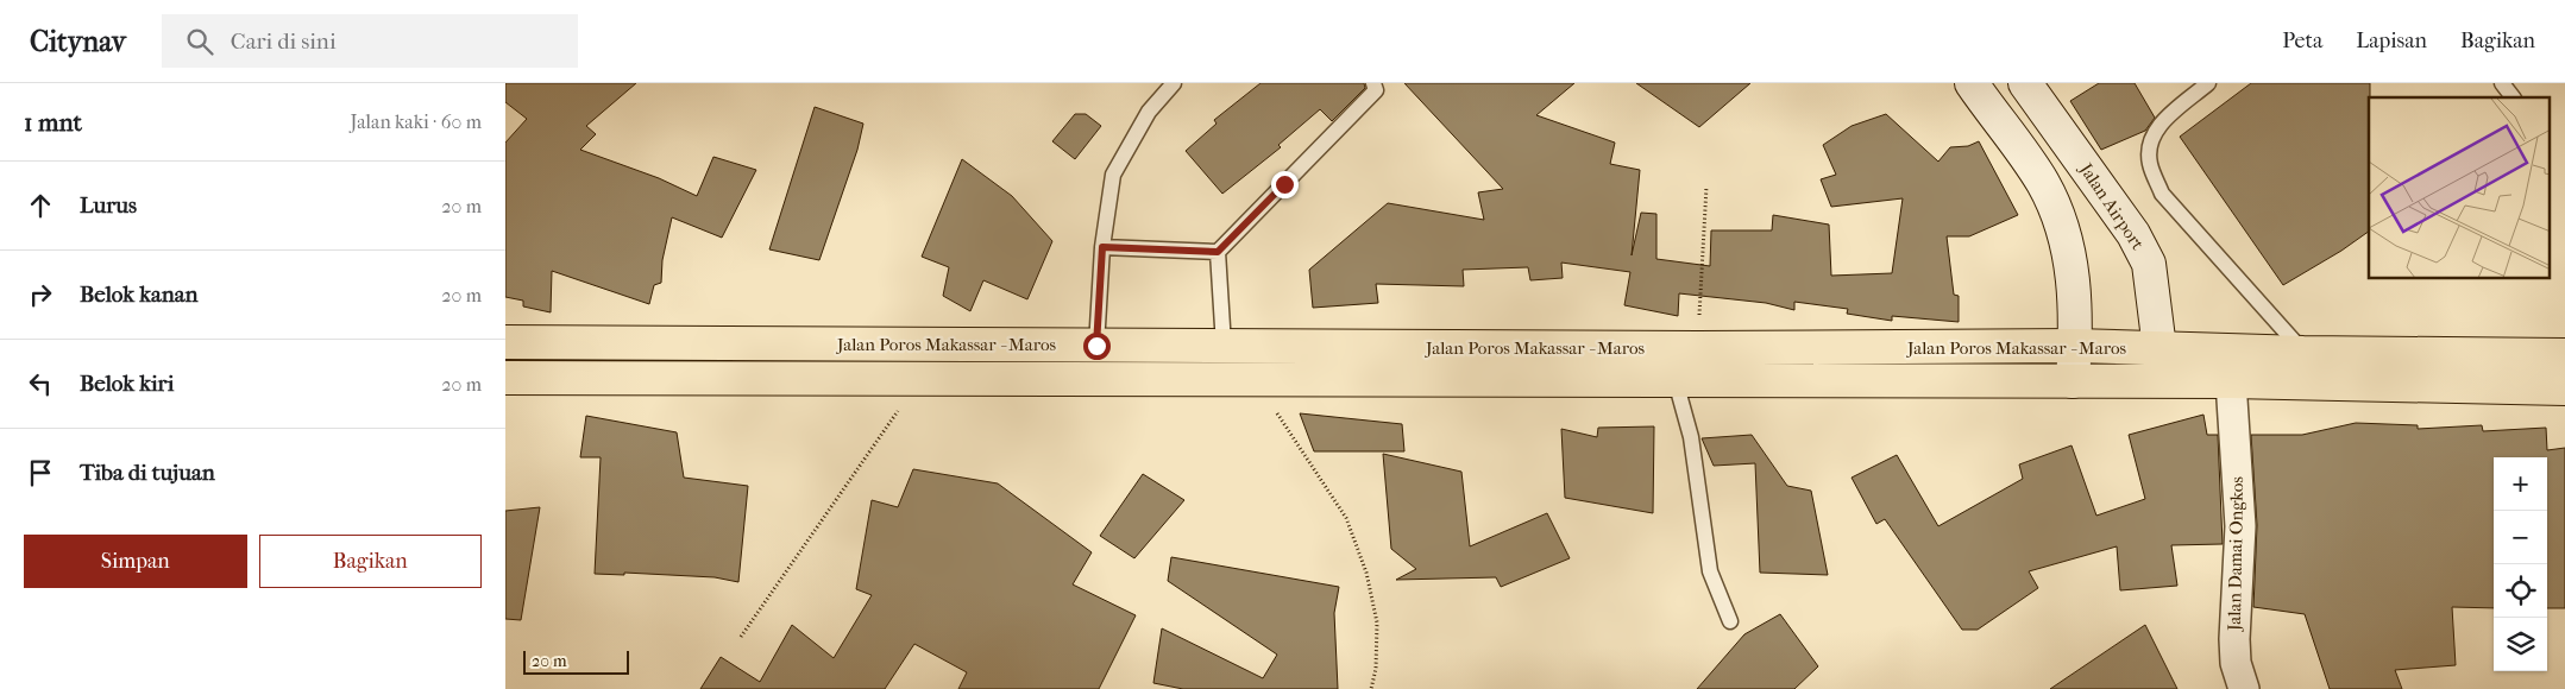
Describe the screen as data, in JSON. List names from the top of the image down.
{
  "streets": {
    "highway": ["Jalan Poros Makassar - Maros"],
    "street": ["Jalan Airport", "Jalan Damai Ongkos"]
  },
  "crossings": [
    ["Jalan Airport", "Jalan Poros Makassar - Maros"],
    ["Jalan Poros Makassar - Maros", "Jalan Damai Ongkos"]
  ],
  "scale_bar": "20 m",
  "page": {
    "header": "Citynav",
    "search": "Cari di sini",
    "nav": ["Peta", "Lapisan", "Bagikan"],
    "heading": ["1 mnt", "Jalan kaki · 60 m"],
    "list": [
      ["Lurus", "20 m"],
      ["Belok kanan", "20 m"],
      ["Belok kiri", "20 m"],
      "Tiba di tujuan"
    ],
    "map_buttons": ["+", "−"],
    "buttons": ["Simpan", "Bagikan"],
    "scale": "20 m"
  }
}
